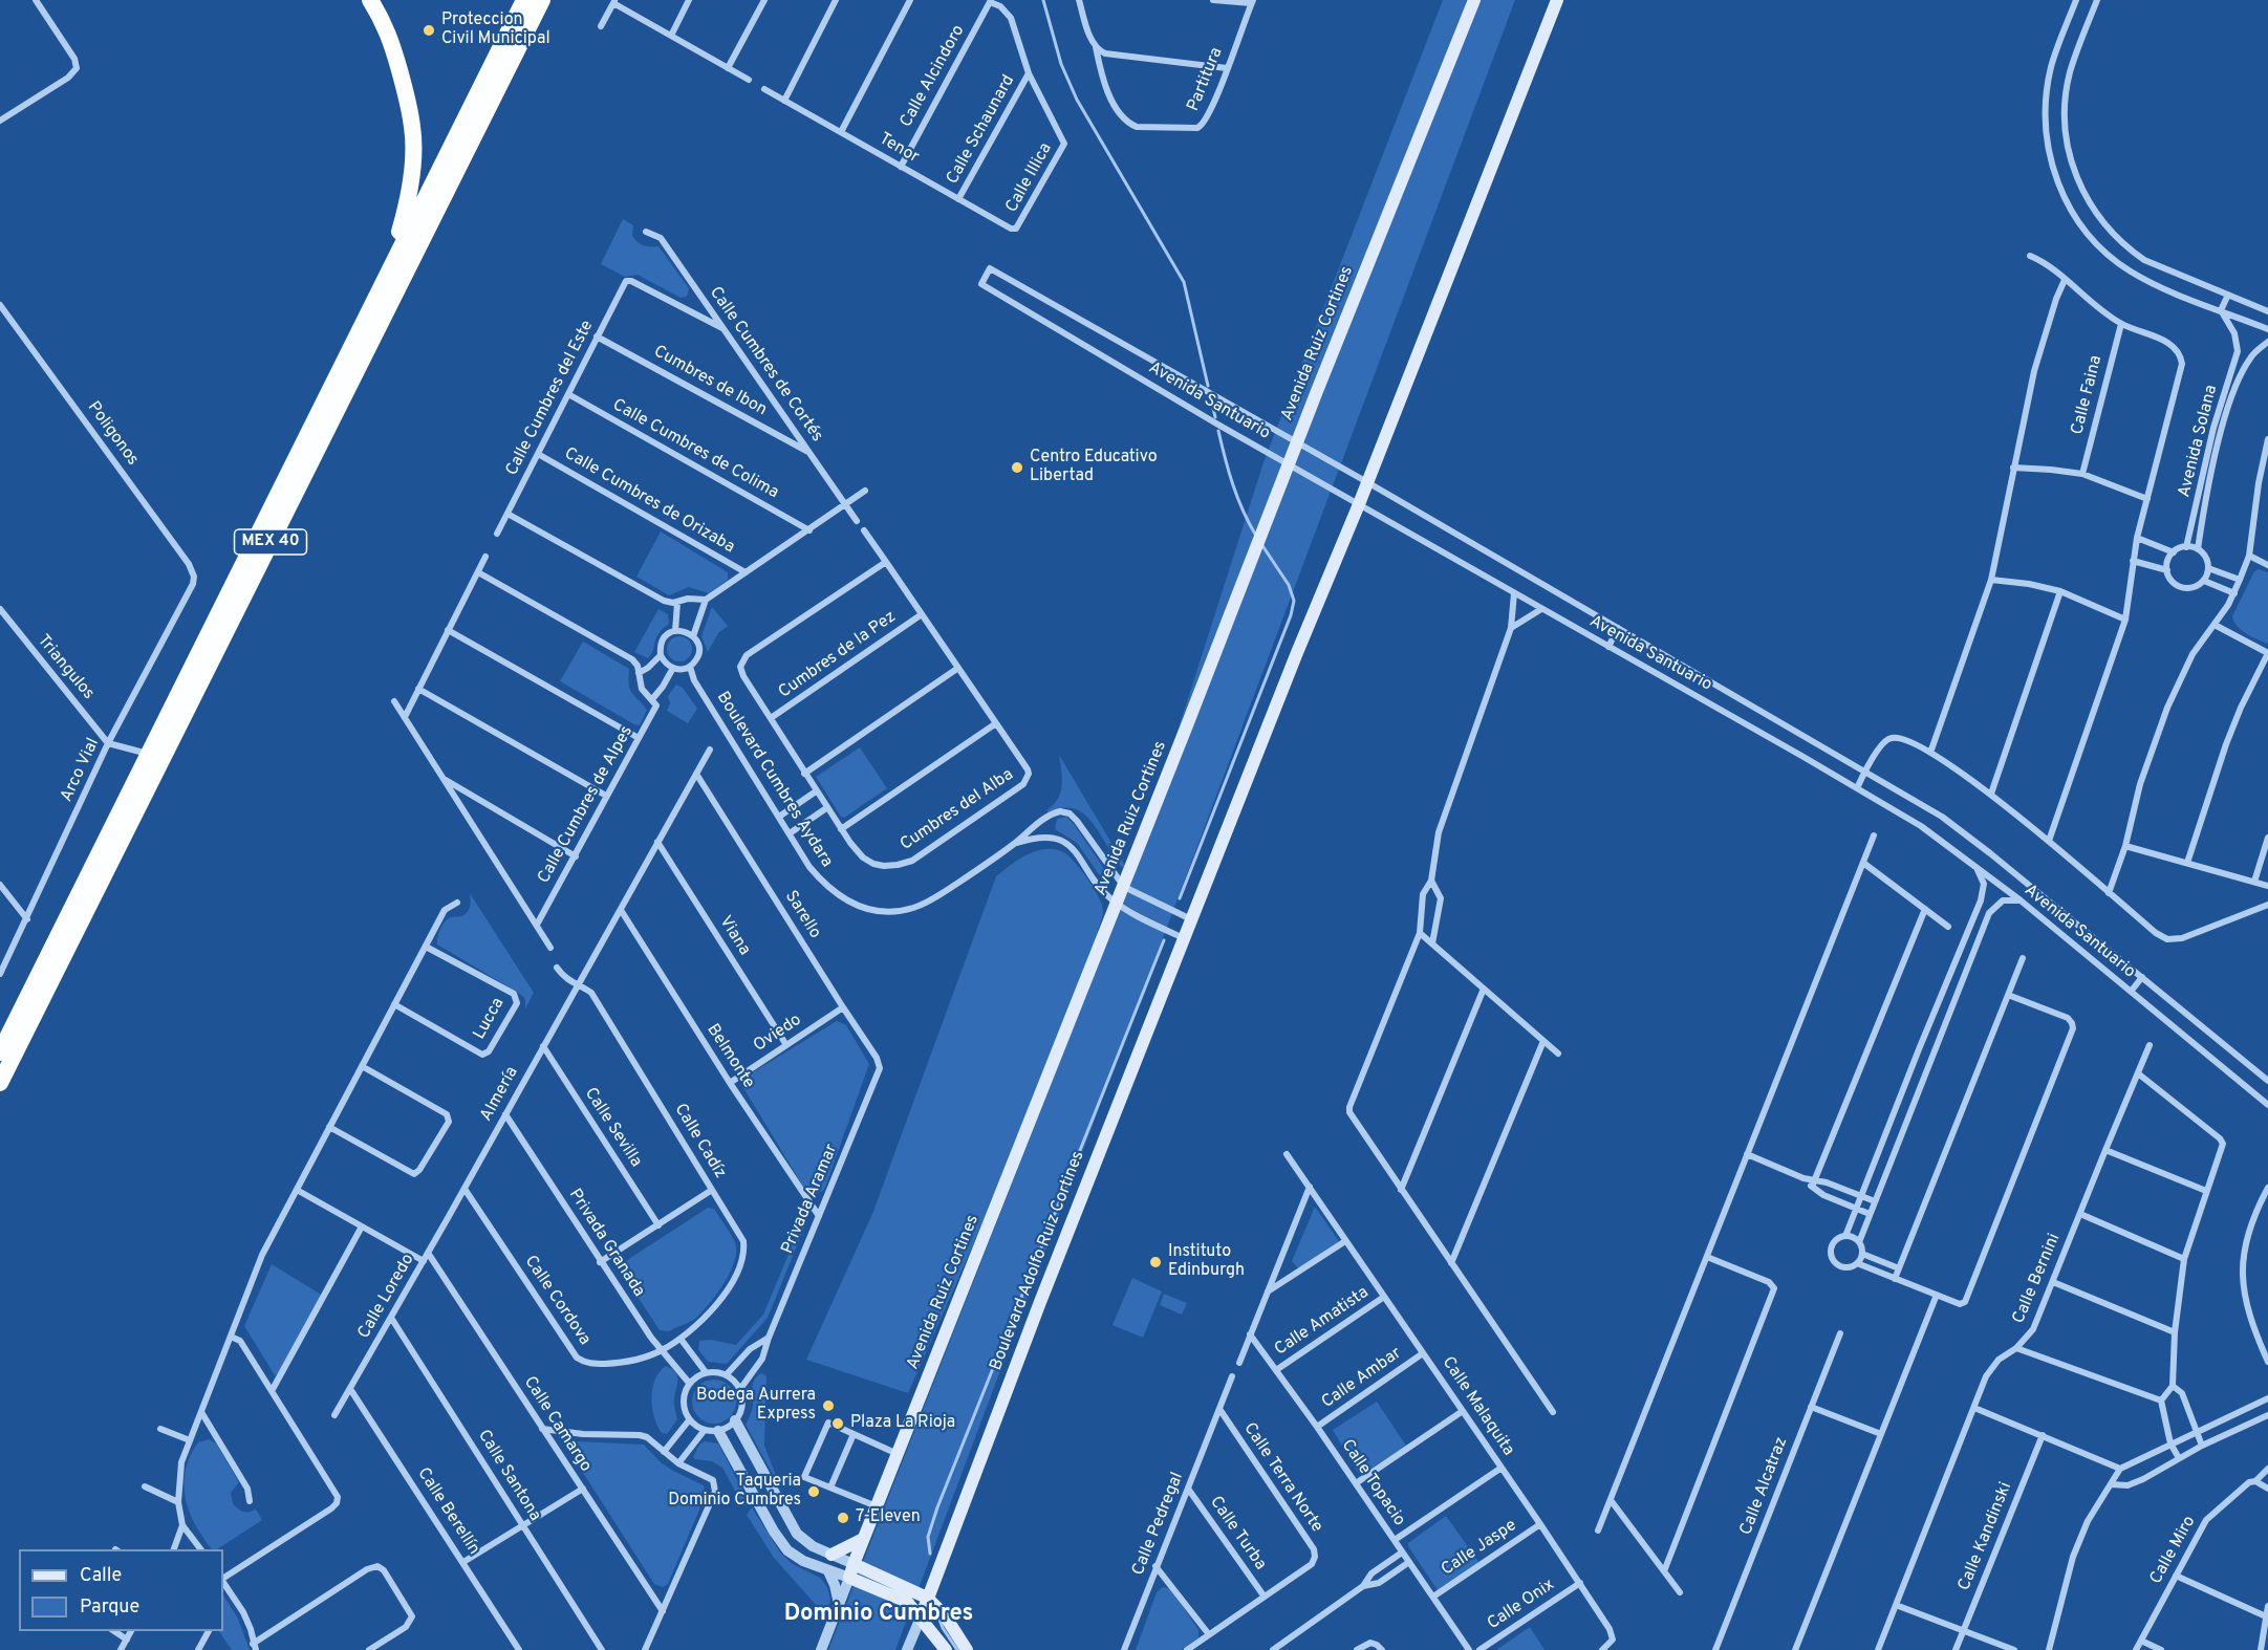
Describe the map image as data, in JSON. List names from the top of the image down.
{
  "streets": {
    "highway": ["MEX 40"],
    "main road": ["Avenida Ruiz Cortines", "Boulevard Adolfo Ruiz Cortines"],
    "street": [
      "Calle Alcindoro",
      "Partitura",
      "Calle Schaunard",
      "Tenor",
      "Calle Illica",
      "Calle Cumbres de Cortés",
      "Cumbres de Ibon",
      "Calle Faina",
      "Calle Cumbres del Este",
      "Avenida Santuario",
      "Poligonos",
      "Avenida Solana",
      "Calle Cumbres de Colima",
      "Calle Cumbres de Orizaba",
      "Cumbres de la Pez",
      "Triangulos",
      "Arco Vial",
      "Boulevard Cumbres Aydara",
      "Calle Cumbres de Alpes",
      "Cumbres del Alba",
      "Sarello",
      "Viana",
      "Lucca",
      "Oviedo",
      "Belmonte",
      "Almería",
      "Calle Sevilla",
      "Calle Cadíz",
      "Privada Aramar",
      "Privada Granada",
      "Calle Bernini",
      "Calle Loredo",
      "Calle Cordova",
      "Calle Amatista",
      "Calle Ambar",
      "Calle Malaquita",
      "Calle Camargo",
      "Calle Santona",
      "Calle Terra Norte",
      "Calle Topacio",
      "Calle Alcatraz",
      "Calle Berellín",
      "Calle Pedregal",
      "Calle Turba",
      "Calle Kandinski",
      "Calle Jaspe",
      "Calle Miro",
      "Calle Onix"
    ]
  },
  "crossings": [
    ["Calle Alcindoro", "Tenor"],
    ["Calle Schaunard", "Tenor"],
    ["Calle Schaunard", "Calle Illica"],
    ["Tenor", "Calle Illica"],
    ["Avenida Ruiz Cortines", "Avenida Santuario"],
    ["Avenida Ruiz Cortines", "Boulevard Cumbres Aydara"],
    ["Calle Cumbres de Cortés", "Cumbres de Ibon"],
    ["Calle Cumbres de Cortés", "Calle Cumbres del Este"],
    ["Cumbres de Ibon", "Calle Cumbres del Este"],
    ["Calle Cumbres del Este", "Calle Cumbres de Colima"],
    ["Calle Cumbres del Este", "Calle Cumbres de Orizaba"],
    ["Poligonos", "Arco Vial"],
    ["Cumbres de la Pez", "Cumbres del Alba"],
    ["Triangulos", "Arco Vial"],
    ["Sarello", "Oviedo"],
    ["Sarello", "Privada Aramar"],
    ["Viana", "Oviedo"],
    ["Oviedo", "Belmonte"],
    ["Belmonte", "Privada Aramar"],
    ["Almería", "Calle Sevilla"],
    ["Almería", "Calle Cadíz"],
    ["Almería", "Privada Granada"],
    ["Almería", "Calle Loredo"],
    ["Almería", "Calle Cordova"],
    ["Calle Cadíz", "Privada Granada"],
    ["Calle Cadíz", "Calle Cordova"],
    ["Privada Aramar", "Privada Granada"],
    ["Privada Granada", "Calle Cordova"],
    ["Calle Loredo", "Calle Camargo"],
    ["Calle Loredo", "Calle Santona"],
    ["Calle Loredo", "Calle Berellín"],
    ["Calle Amatista", "Calle Malaquita"],
    ["Calle Amatista", "Calle Topacio"],
    ["Calle Ambar", "Calle Malaquita"],
    ["Calle Ambar", "Calle Topacio"],
    ["Calle Malaquita", "Calle Jaspe"],
    ["Calle Malaquita", "Calle Onix"],
    ["Calle Terra Norte", "Calle Pedregal"],
    ["Calle Terra Norte", "Calle Turba"],
    ["Calle Topacio", "Calle Jaspe"],
    ["Calle Pedregal", "Calle Turba"]
  ],
  "districts": ["Dominio Cumbres"],
  "places": [
    "Proteccion Civil Municipal",
    "Centro Educativo Libertad",
    "Instituto Edinburgh",
    "Bodega Aurrera Express",
    "Plaza La Rioja",
    "Taqueria Dominio Cumbres",
    "7-Eleven"
  ],
  "legend": ["Calle", "Parque"]
}
